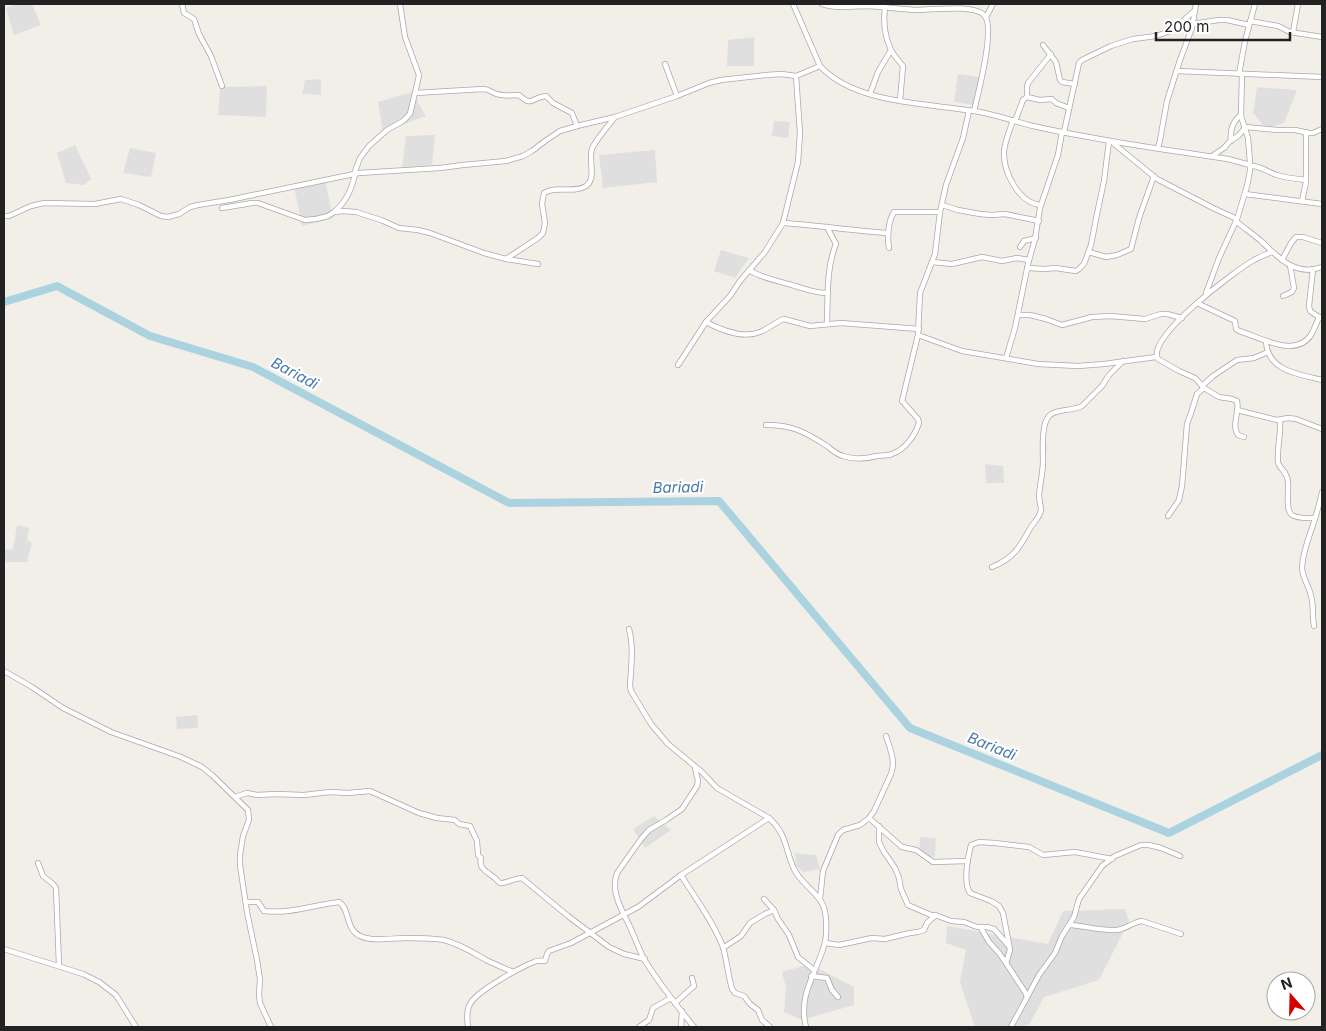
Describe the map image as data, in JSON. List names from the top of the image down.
{
  "water": ["Bariadi"],
  "scale_bar": "200 m",
  "north": "top"
}
